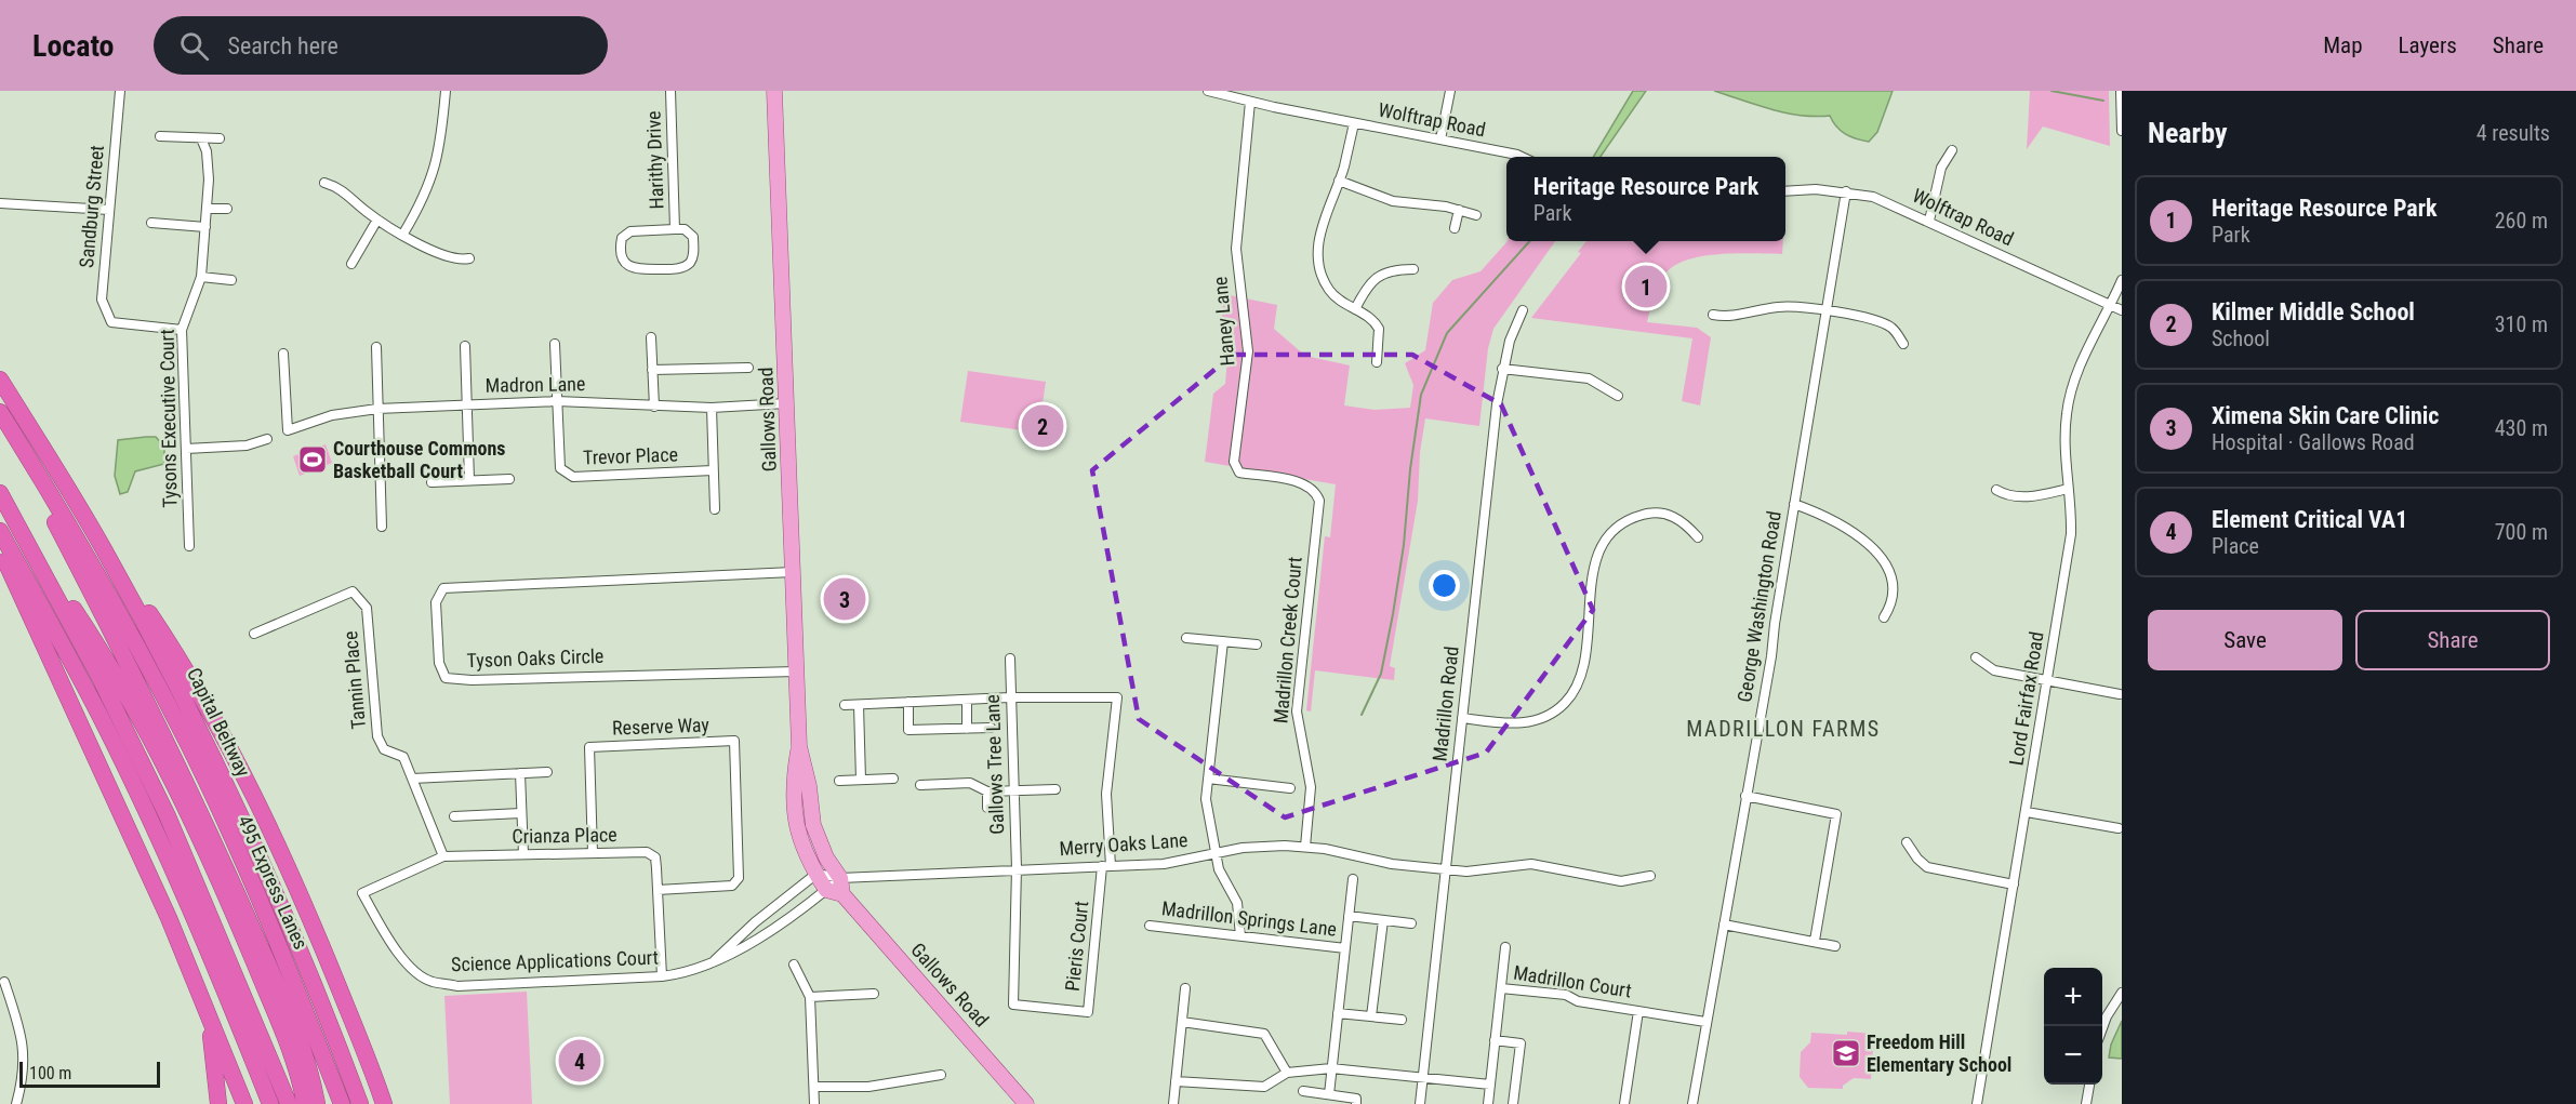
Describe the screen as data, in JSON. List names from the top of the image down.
{
  "streets": {
    "highway": ["Capital Beltway", "495 Express Lanes"],
    "main road": ["Gallows Road"],
    "street": [
      "Wolftrap Road",
      "Harithy Drive",
      "Sandburg Street",
      "Haney Lane",
      "Madron Lane",
      "Tysons Executive Court",
      "Trevor Place",
      "George Washington Road",
      "Madrillon Creek Court",
      "Tyson Oaks Circle",
      "Tannin Place",
      "Lord Fairfax Road",
      "Madrillon Road",
      "Reserve Way",
      "Gallows Tree Lane",
      "Crianza Place",
      "Merry Oaks Lane",
      "Madrillon Springs Lane",
      "Pieris Court",
      "Science Applications Court",
      "Madrillon Court"
    ]
  },
  "crossings": [
    ["Wolftrap Road", "Haney Lane"],
    ["Wolftrap Road", "George Washington Road"],
    ["Wolftrap Road", "Lord Fairfax Road"],
    ["Sandburg Street", "Tysons Executive Court"],
    ["Haney Lane", "Madrillon Creek Court"],
    ["Madron Lane", "Gallows Road"],
    ["Madron Lane", "Trevor Place"],
    ["Gallows Road", "Tyson Oaks Circle"],
    ["Gallows Road", "Merry Oaks Lane"],
    ["Gallows Road", "Science Applications Court"],
    ["George Washington Road", "Madrillon Court"],
    ["Madrillon Creek Court", "Merry Oaks Lane"],
    ["Tannin Place", "Crianza Place"],
    ["Madrillon Road", "Merry Oaks Lane"],
    ["Reserve Way", "Crianza Place"],
    ["Gallows Tree Lane", "Merry Oaks Lane"],
    ["Gallows Tree Lane", "Pieris Court"],
    ["Crianza Place", "Science Applications Court"],
    ["Merry Oaks Lane", "Pieris Court"],
    ["Merry Oaks Lane", "Science Applications Court"]
  ],
  "districts": ["MADRILLON FARMS"],
  "places": {
    "sports": ["Courthouse Commons Basketball Court"],
    "school or university": ["Freedom Hill Elementary School"]
  },
  "scale_bar": "100 m",
  "page": {
    "header": "Locato",
    "search": "Search here",
    "nav": ["Map", "Layers", "Share"],
    "heading": ["Nearby", "4 results"],
    "popup": ["Heritage Resource Park", "Park"],
    "list": [
      {
        "mark": "1",
        "name": "Heritage Resource Park",
        "note": "Park",
        "value": "260 m"
      },
      {
        "mark": "2",
        "name": "Kilmer Middle School",
        "note": "School",
        "value": "310 m"
      },
      {
        "mark": "3",
        "name": "Ximena Skin Care Clinic",
        "note": "Hospital · Gallows Road",
        "value": "430 m"
      },
      {
        "mark": "4",
        "name": "Element Critical VA1",
        "note": "Place",
        "value": "700 m"
      }
    ],
    "pins": [
      "1",
      "2",
      "3",
      "4"
    ],
    "buttons": ["Save", "Share"],
    "map_buttons": ["+", "−"],
    "scale": "100 m"
  }
}
